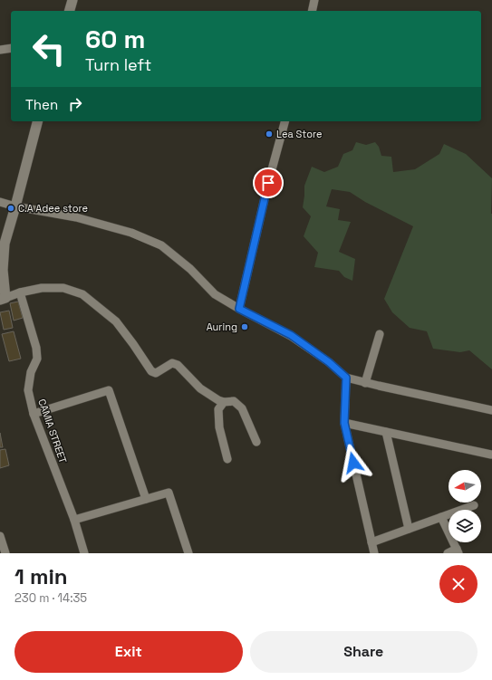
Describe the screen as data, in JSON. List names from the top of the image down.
{
  "streets": {
    "street": ["CAMIA STREET"]
  },
  "places": ["Lea Store", "C.A Adee store", "Auring"],
  "north": "left",
  "page": {
    "turn": ["60 m", "Turn left"],
    "then": "Then",
    "heading": ["1 min", "230 m · 14:35"],
    "buttons": ["Exit", "Share"]
  }
}
